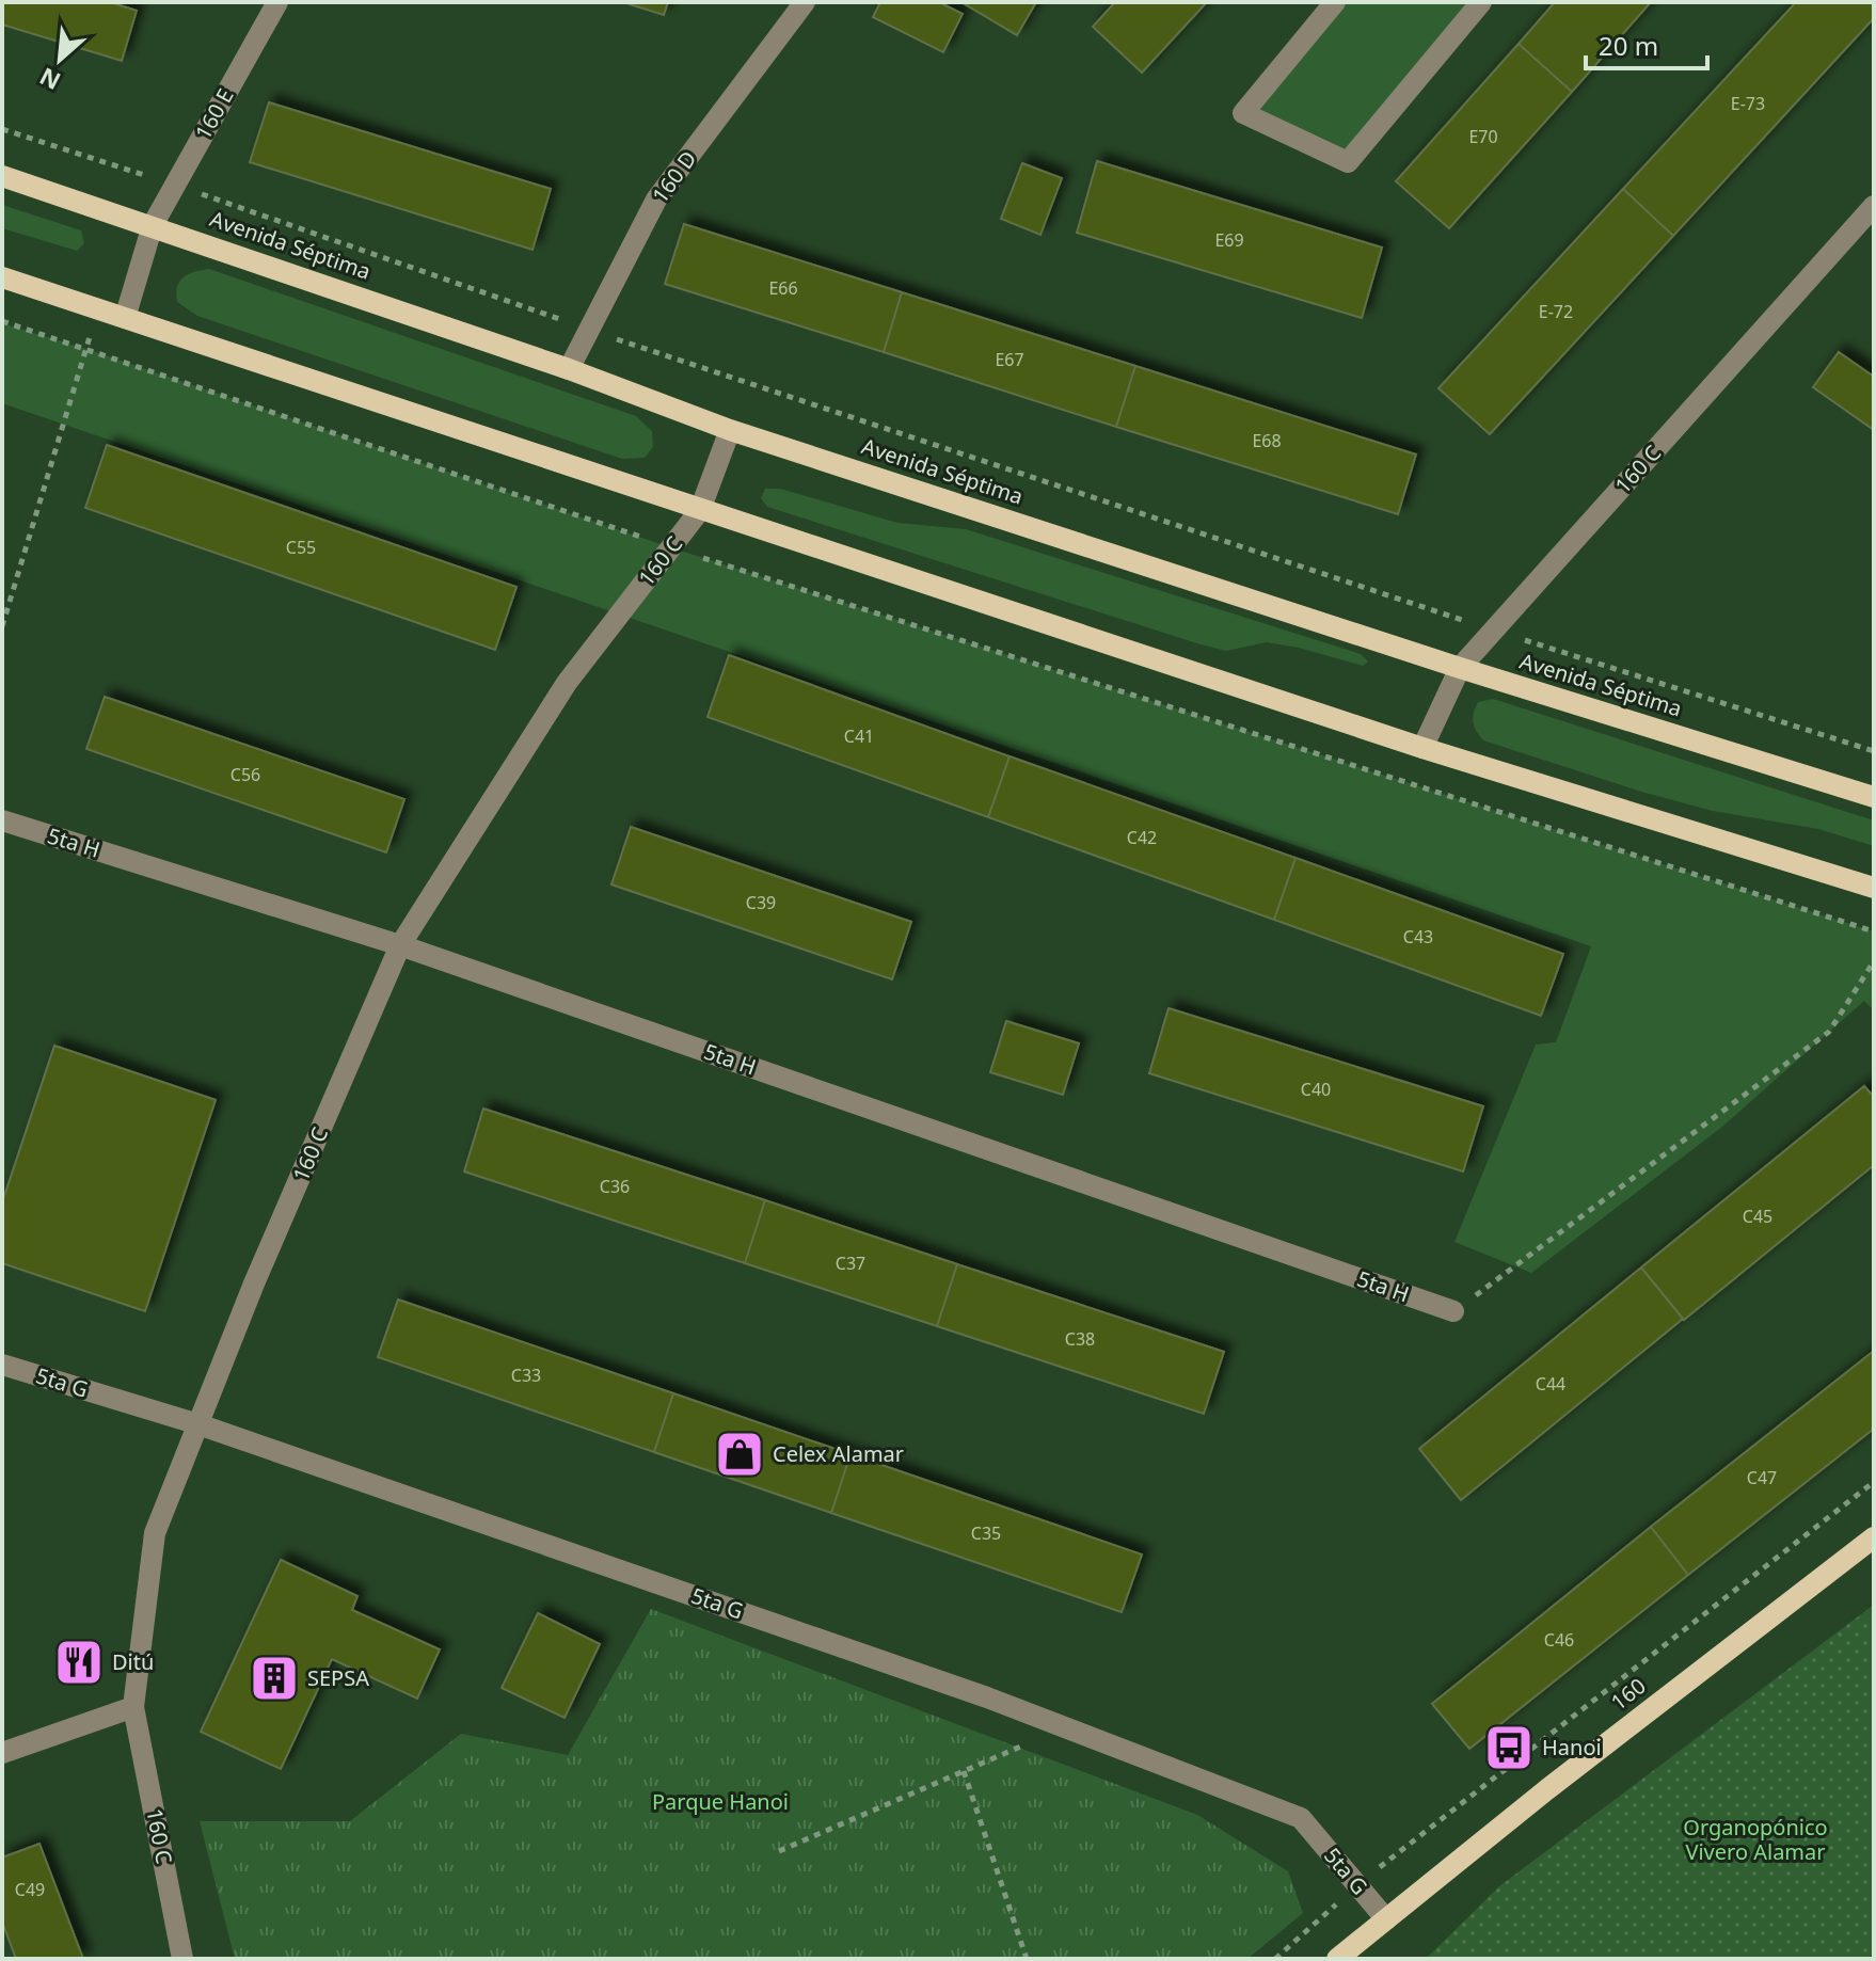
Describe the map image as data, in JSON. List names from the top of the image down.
{
  "streets": {
    "main road": ["Avenida Séptima", "160"],
    "street": [
      "160 E",
      "160 D",
      "160 C",
      "5ta H",
      "5ta G"
    ]
  },
  "crossings": [
    ["160 E", "Avenida Séptima"],
    ["160 D", "Avenida Séptima"],
    ["Avenida Séptima", "160 C"],
    ["160 C", "5ta H"],
    ["160 C", "5ta G"],
    ["5ta G", "160"]
  ],
  "parks": ["Parque Hanoi", "Organopónico Vivero Alamar"],
  "places": {
    "shop": ["Celex Alamar"],
    "restaurant": ["Ditú"],
    "building": ["SEPSA"],
    "bus stop": ["Hanoi"]
  },
  "house_numbers": [
    "E-73",
    "E70",
    "E69",
    "E66",
    "E-72",
    "E67",
    "E68",
    "C55",
    "C41",
    "C56",
    "C42",
    "C39",
    "C43",
    "C40",
    "C36",
    "C45",
    "C37",
    "C38",
    "C33",
    "C44",
    "C47",
    "C35",
    "C46",
    "C49"
  ],
  "scale_bar": "20 m",
  "north": "bottom left"
}
